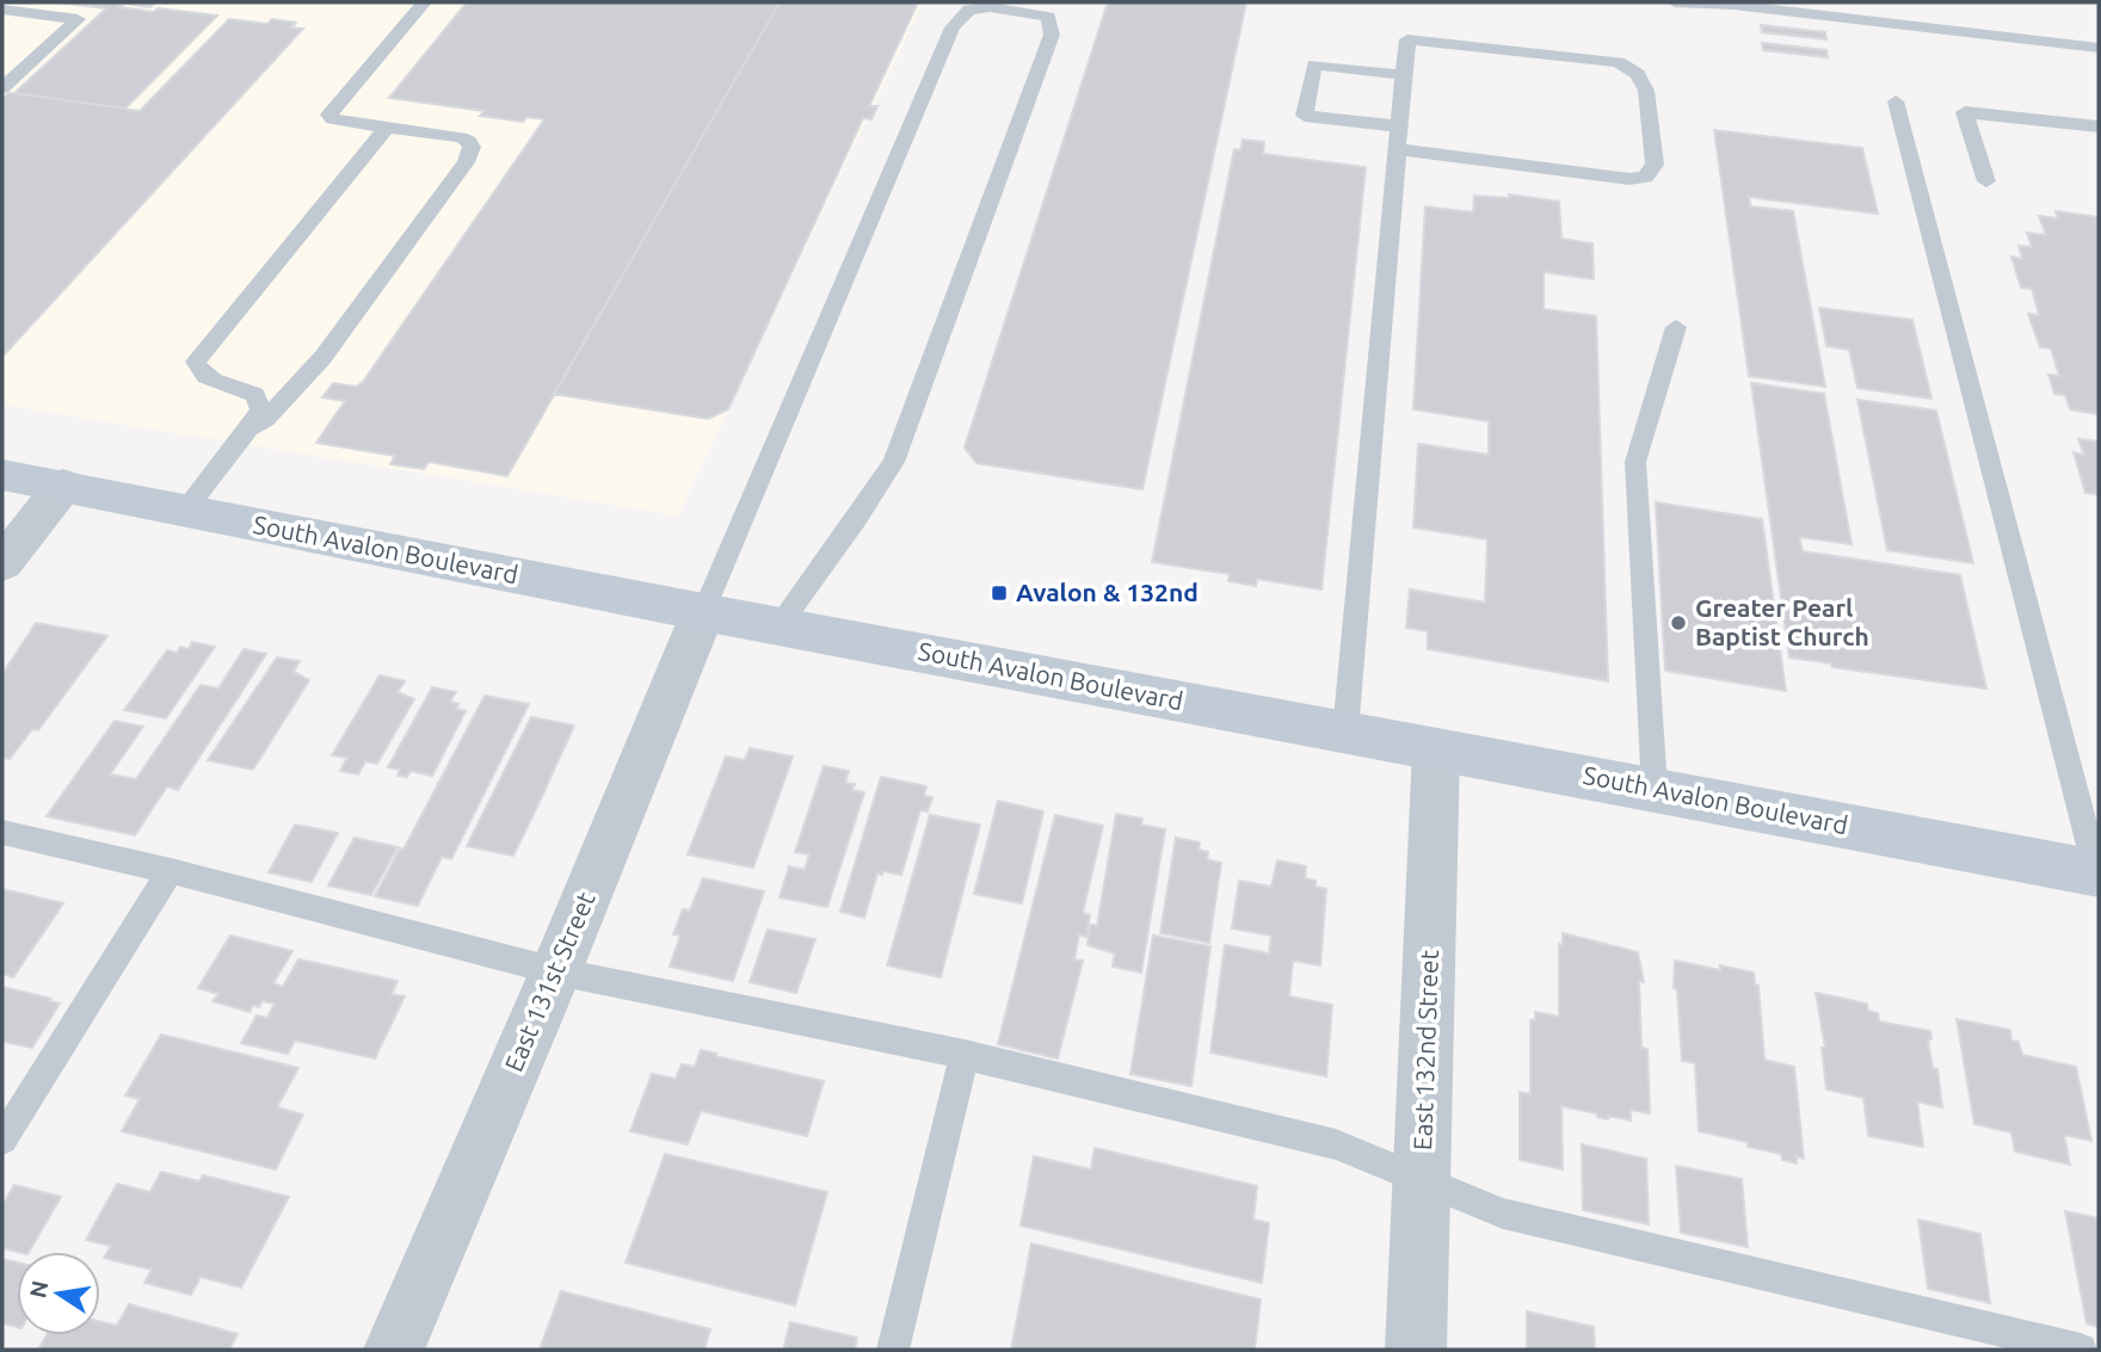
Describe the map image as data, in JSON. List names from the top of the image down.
{
  "streets": {
    "main road": ["South Avalon Boulevard"],
    "street": ["East 131st Street", "East 132nd Street"]
  },
  "crossings": [
    ["South Avalon Boulevard", "East 131st Street"],
    ["South Avalon Boulevard", "East 132nd Street"]
  ],
  "places": {
    "transit": ["Avalon & 132nd"],
    "other": ["Greater Pearl Baptist Church"]
  },
  "north": "left"
}
